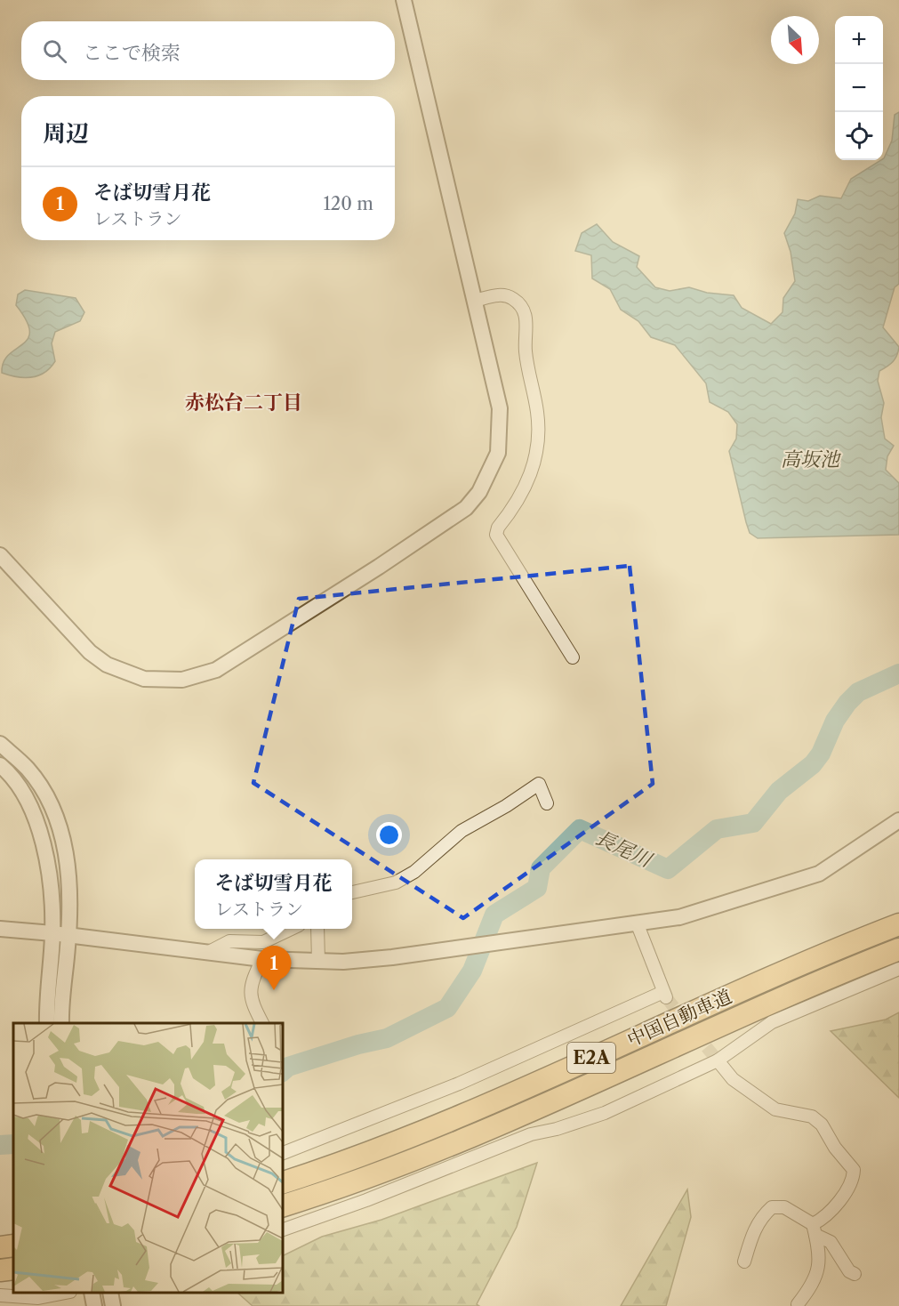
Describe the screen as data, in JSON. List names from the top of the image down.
{
  "streets": {
    "highway": ["中国自動車道", "E2A"]
  },
  "districts": ["赤松台二丁目"],
  "water": ["高坂池", "長尾川"],
  "north": "bottom right",
  "page": {
    "map_buttons": ["+", "−"],
    "search": "ここで検索",
    "heading": "周辺",
    "list": [
      {
        "mark": "1",
        "name": "そば切雪月花",
        "note": "レストラン",
        "value": "120 m"
      }
    ],
    "popup": ["そば切雪月花", "レストラン"],
    "pins": "1"
  }
}
